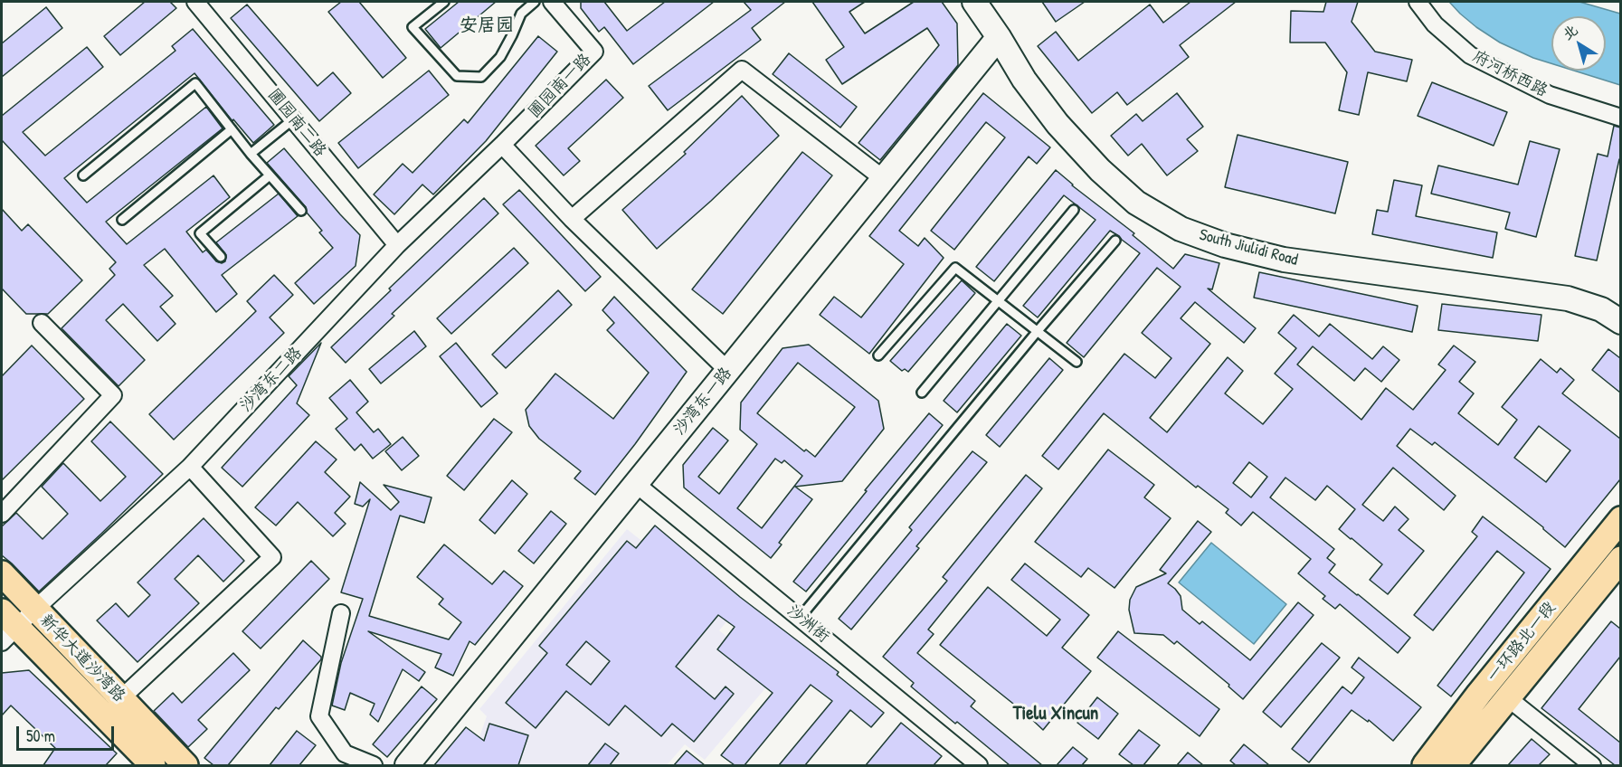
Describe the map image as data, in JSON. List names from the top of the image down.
{
  "streets": {
    "main road": ["一环路北一段", "新华大道沙湾路"],
    "street": [
      "府河桥西路",
      "圃园南一路",
      "圃园南二路",
      "South Jiulidi Road",
      "沙湾东二路",
      "沙湾东一路",
      "沙洲街"
    ]
  },
  "crossings": [
    ["圃园南一路", "沙湾东二路"],
    ["圃园南二路", "沙湾东二路"],
    ["South Jiulidi Road", "沙湾东一路"],
    ["沙湾东二路", "新华大道沙湾路"],
    ["沙湾东一路", "沙洲街"]
  ],
  "districts": ["安居园", "Tielu Xincun"],
  "scale_bar": "50 m",
  "north": "top left"
}
